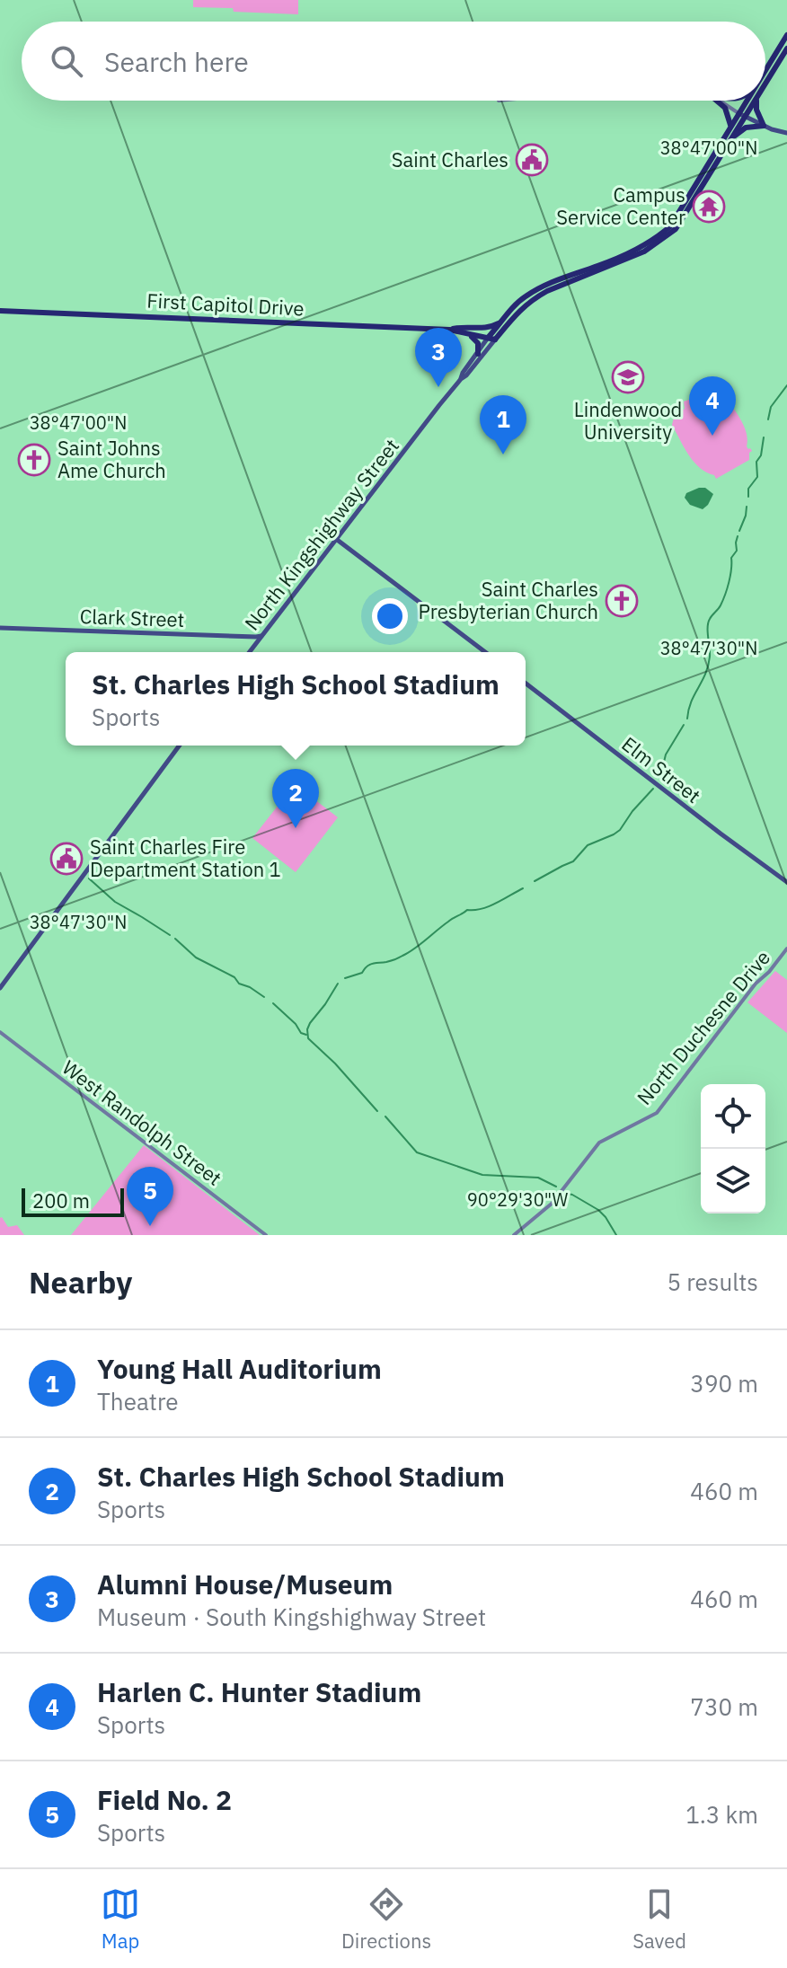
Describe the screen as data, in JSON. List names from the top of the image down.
{
  "streets": {
    "main road": [
      "First Capitol Drive",
      "North Kingshighway Street",
      "Clark Street",
      "Elm Street"
    ],
    "street": ["North Duchesne Drive", "West Randolph Street"]
  },
  "crossings": [
    ["North Kingshighway Street", "Clark Street"]
  ],
  "places": {
    "public building": ["Saint Charles", "Saint Charles Fire Department Station 1"],
    "temple": ["Campus Service Center"],
    "school or university": ["Lindenwood University"],
    "church": ["Saint Johns Ame Church", "Saint Charles Presbyterian Church"]
  },
  "scale_bar": "200 m",
  "page": {
    "search": "Search here",
    "pins": [
      "3",
      "4",
      "1",
      "2",
      "5"
    ],
    "popup": ["St. Charles High School Stadium", "Sports"],
    "scale": "200 m",
    "heading": ["Nearby", "5 results"],
    "list": [
      {
        "mark": "1",
        "name": "Young Hall Auditorium",
        "note": "Theatre",
        "value": "390 m"
      },
      {
        "mark": "2",
        "name": "St. Charles High School Stadium",
        "note": "Sports",
        "value": "460 m"
      },
      {
        "mark": "3",
        "name": "Alumni House/Museum",
        "note": "Museum · South Kingshighway Street",
        "value": "460 m"
      },
      {
        "mark": "4",
        "name": "Harlen C. Hunter Stadium",
        "note": "Sports",
        "value": "730 m"
      },
      {
        "mark": "5",
        "name": "Field No. 2",
        "note": "Sports",
        "value": "1.3 km"
      }
    ],
    "nav": ["Map", "Directions", "Saved"]
  },
  "coordinates": ["38°47'00\"N", "38°47'30\"N", "90°29'30\"W"]
}
